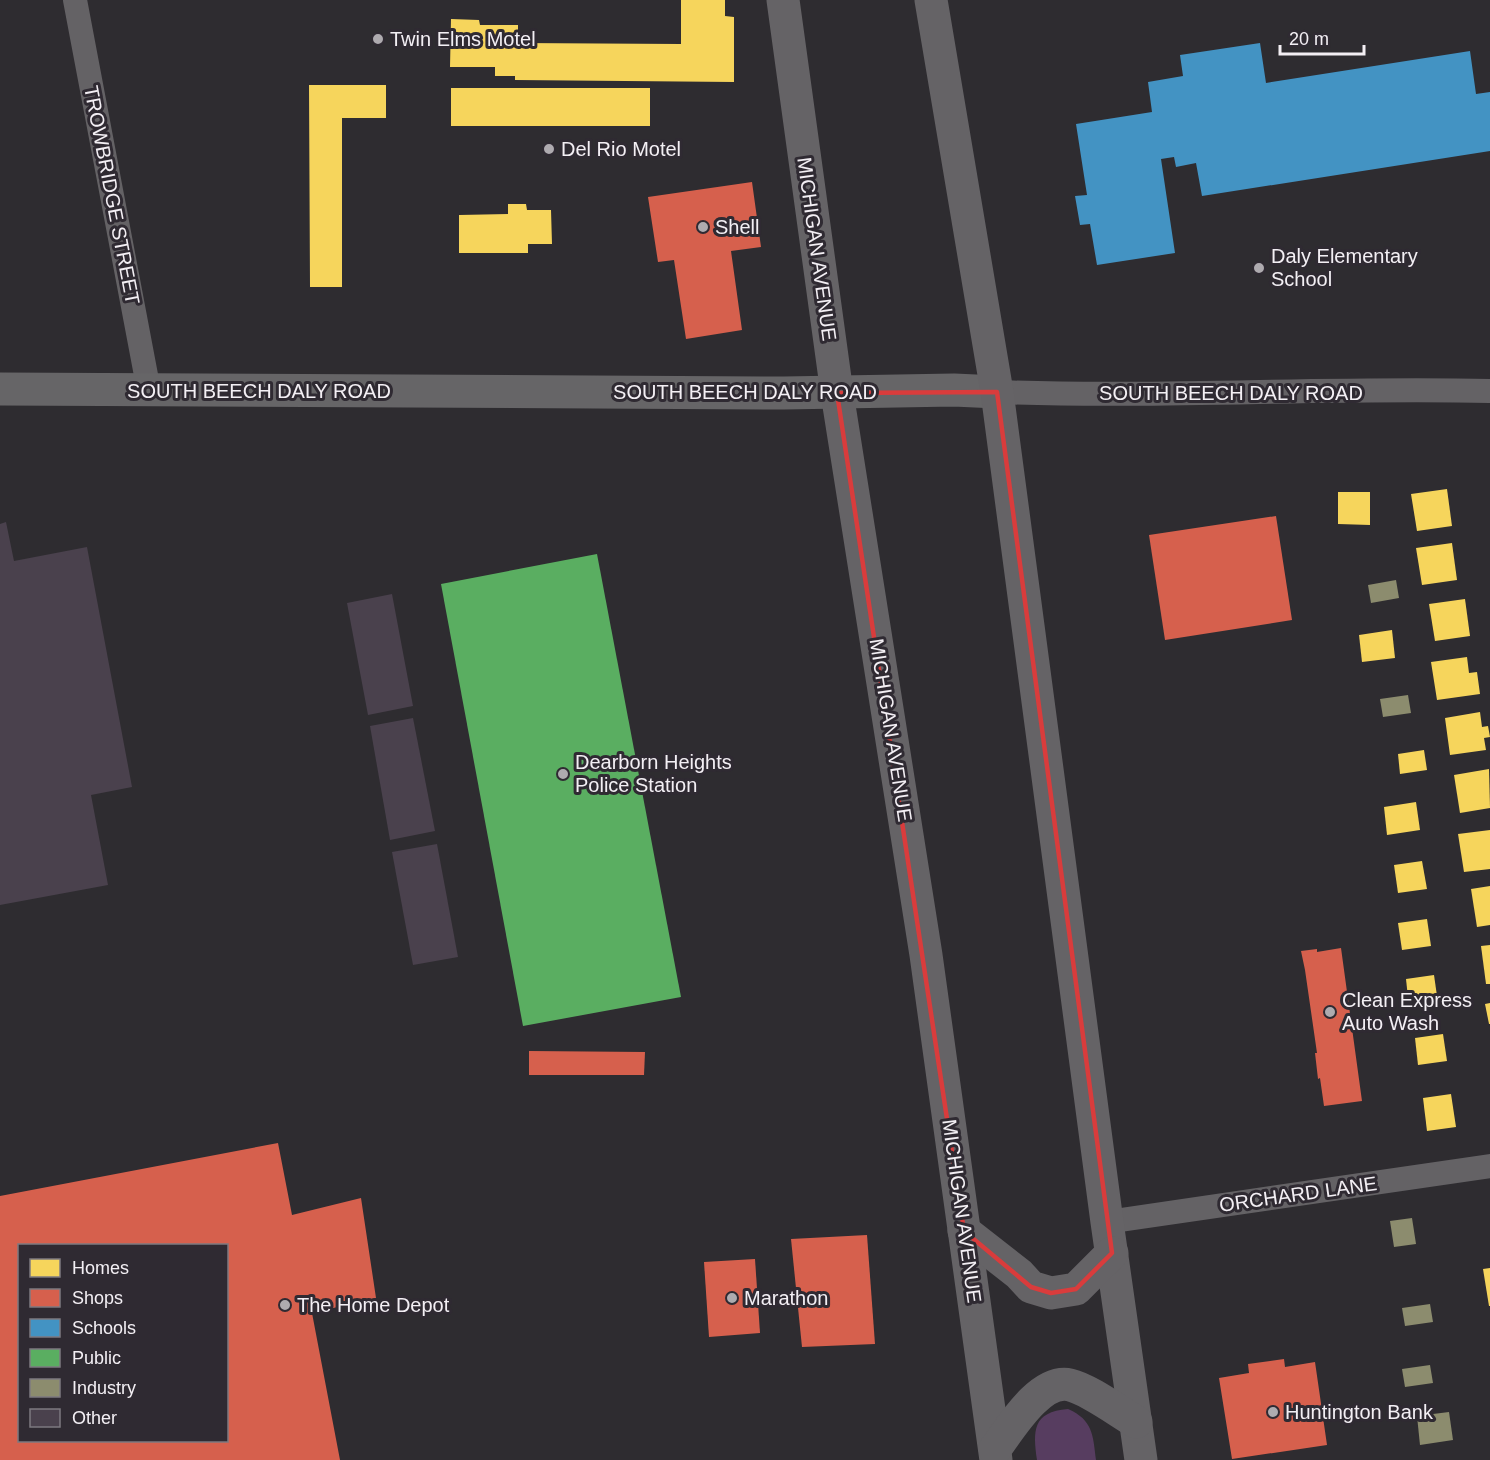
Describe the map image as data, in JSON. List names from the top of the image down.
{
  "streets": {
    "main road": ["MICHIGAN AVENUE", "SOUTH BEECH DALY ROAD"],
    "street": ["TROWBRIDGE STREET", "ORCHARD LANE"]
  },
  "crossings": [
    ["TROWBRIDGE STREET", "SOUTH BEECH DALY ROAD"],
    ["MICHIGAN AVENUE", "SOUTH BEECH DALY ROAD"]
  ],
  "places": [
    "Twin Elms Motel",
    "Del Rio Motel",
    "Shell",
    "Daly Elementary School",
    "Dearborn Heights Police Station",
    "Clean Express Auto Wash",
    "Marathon",
    "The Home Depot",
    "Huntington Bank"
  ],
  "legend": [
    "Homes",
    "Shops",
    "Schools",
    "Public",
    "Industry",
    "Other"
  ],
  "scale_bar": "20 m"
}
